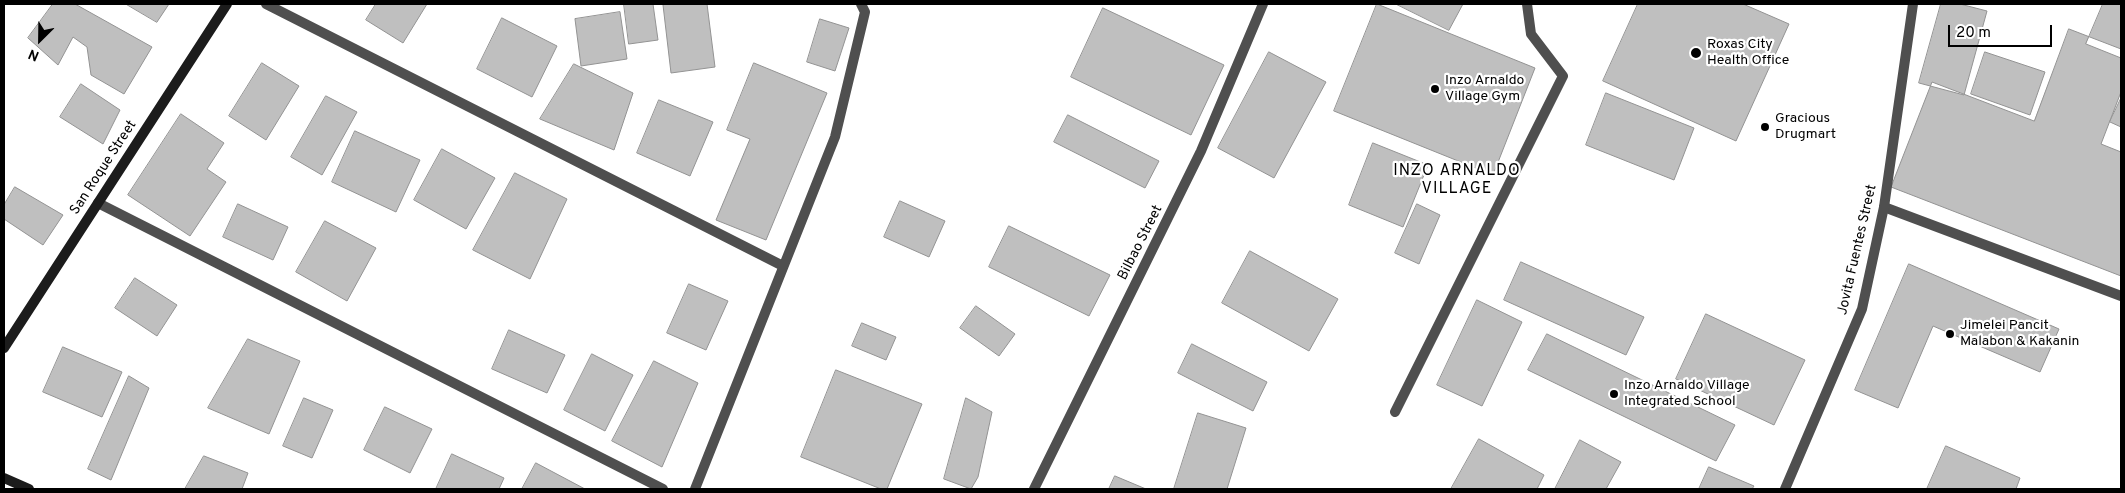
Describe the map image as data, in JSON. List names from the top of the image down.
{
  "streets": {
    "main road": ["San Roque Street"],
    "street": ["Bilbao Street", "Jovita Fuentes Street"]
  },
  "districts": ["INZO ARNALDO VILLAGE"],
  "places": [
    "Roxas City Health Office",
    "Inzo Arnaldo Village Gym",
    "Gracious Drugmart",
    "Jimelei Pancit Malabon & Kakanin",
    "Inzo Arnaldo Village Integrated School"
  ],
  "scale_bar": "20 m",
  "north": "bottom left"
}
